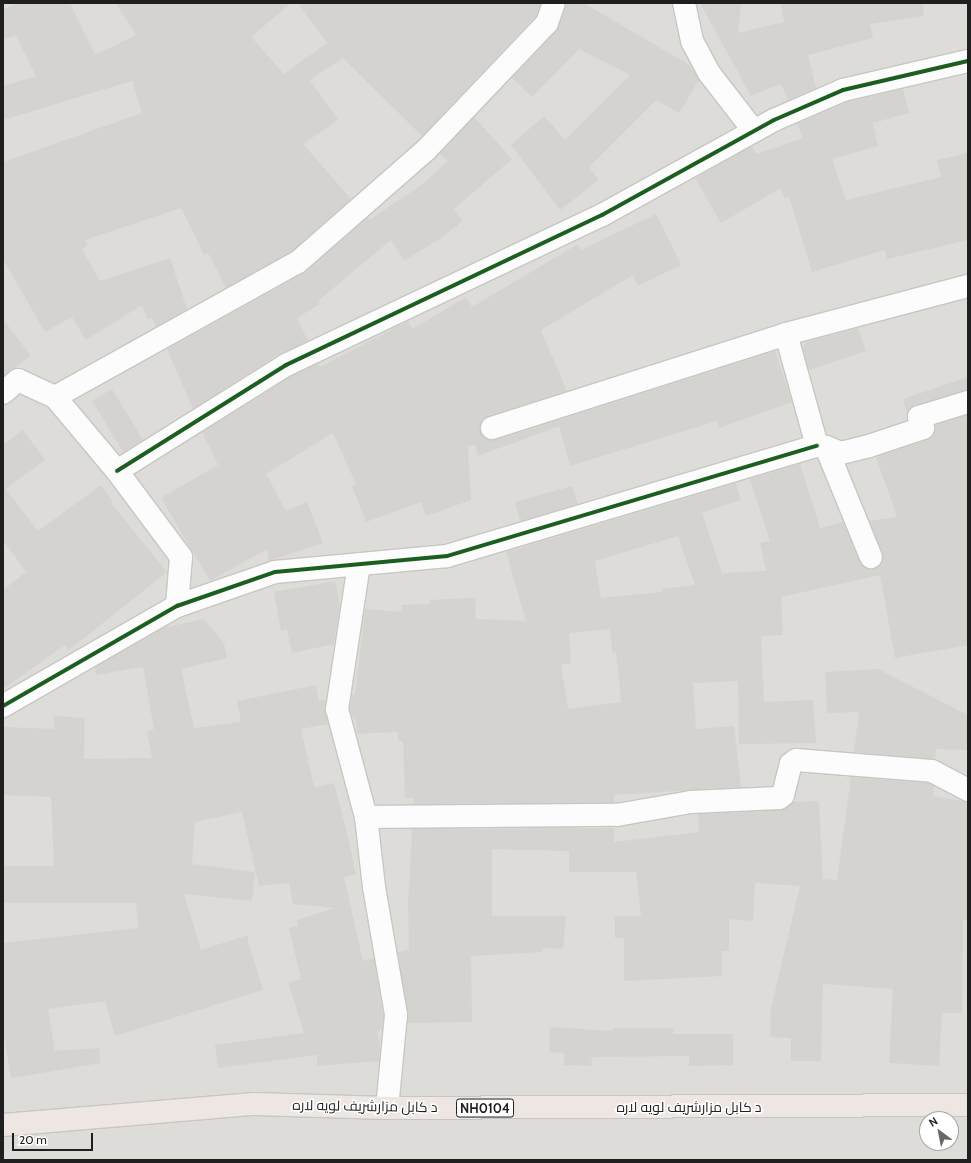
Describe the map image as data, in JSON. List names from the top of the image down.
{
  "streets": {
    "highway": ["د کابل مزارشریف لویه لاره", "NH0104"]
  },
  "scale_bar": "20 m",
  "north": "top left"
}
